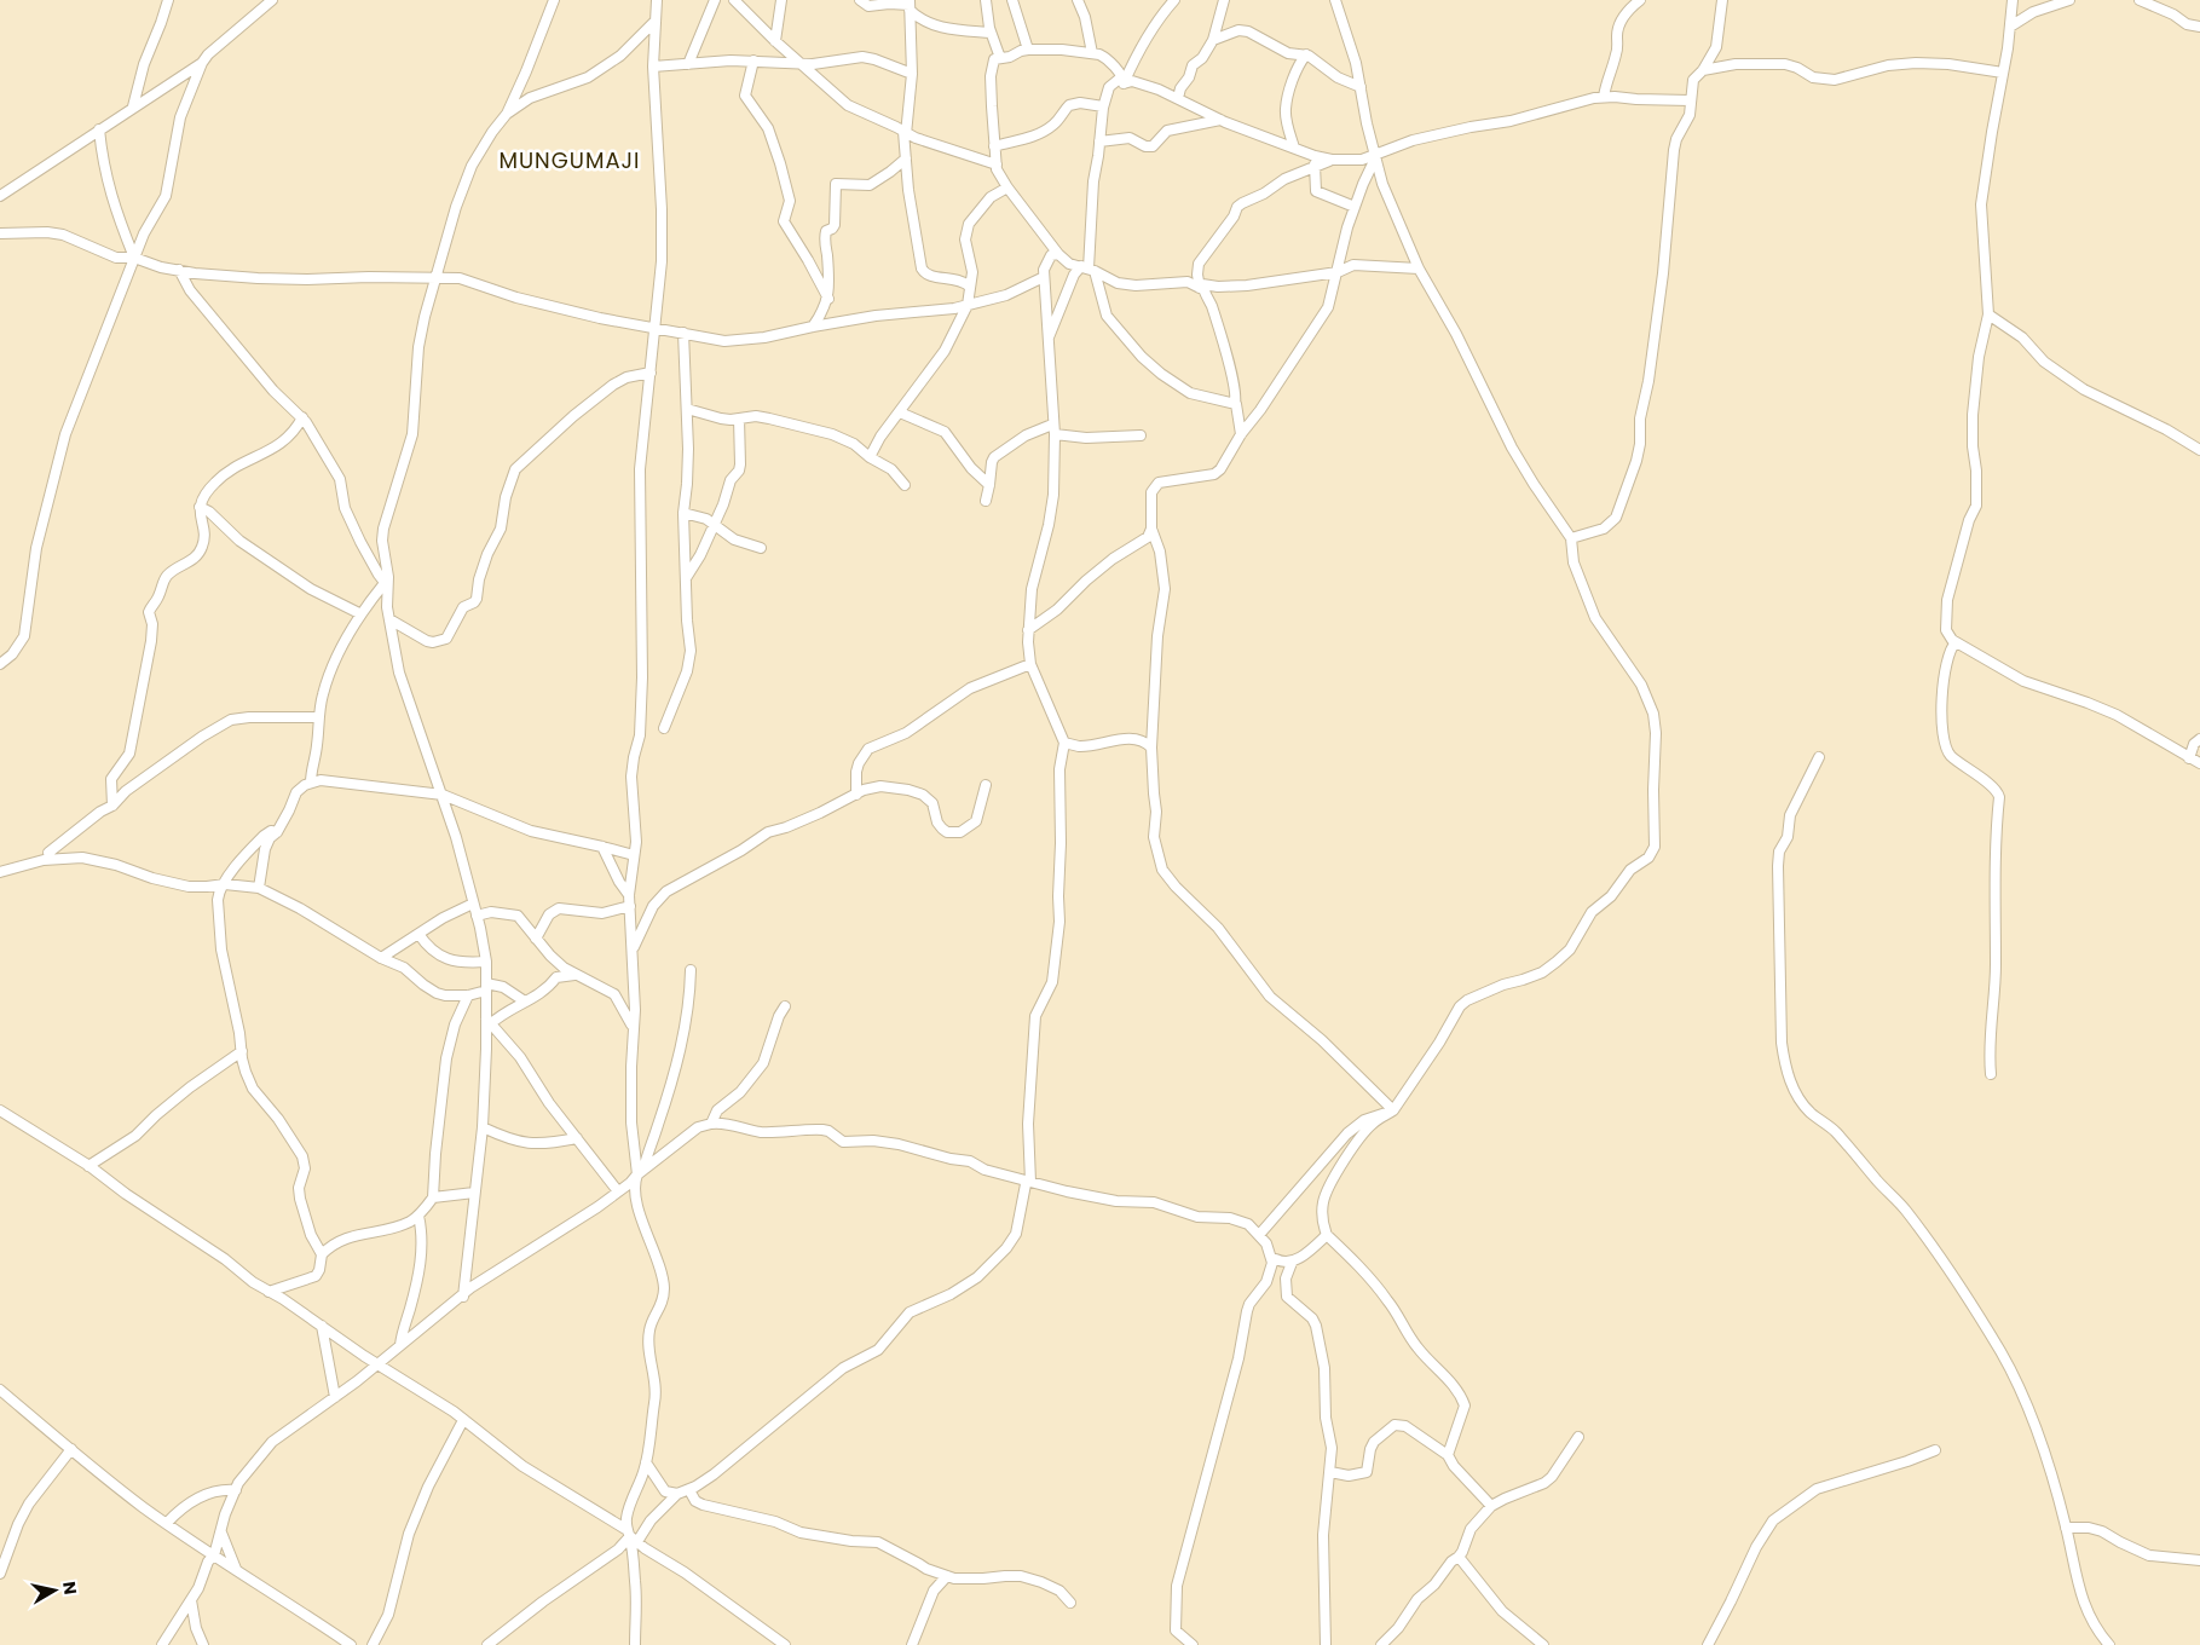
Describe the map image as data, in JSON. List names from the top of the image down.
{
  "districts": ["MUNGUMAJI"],
  "north": "right"
}
